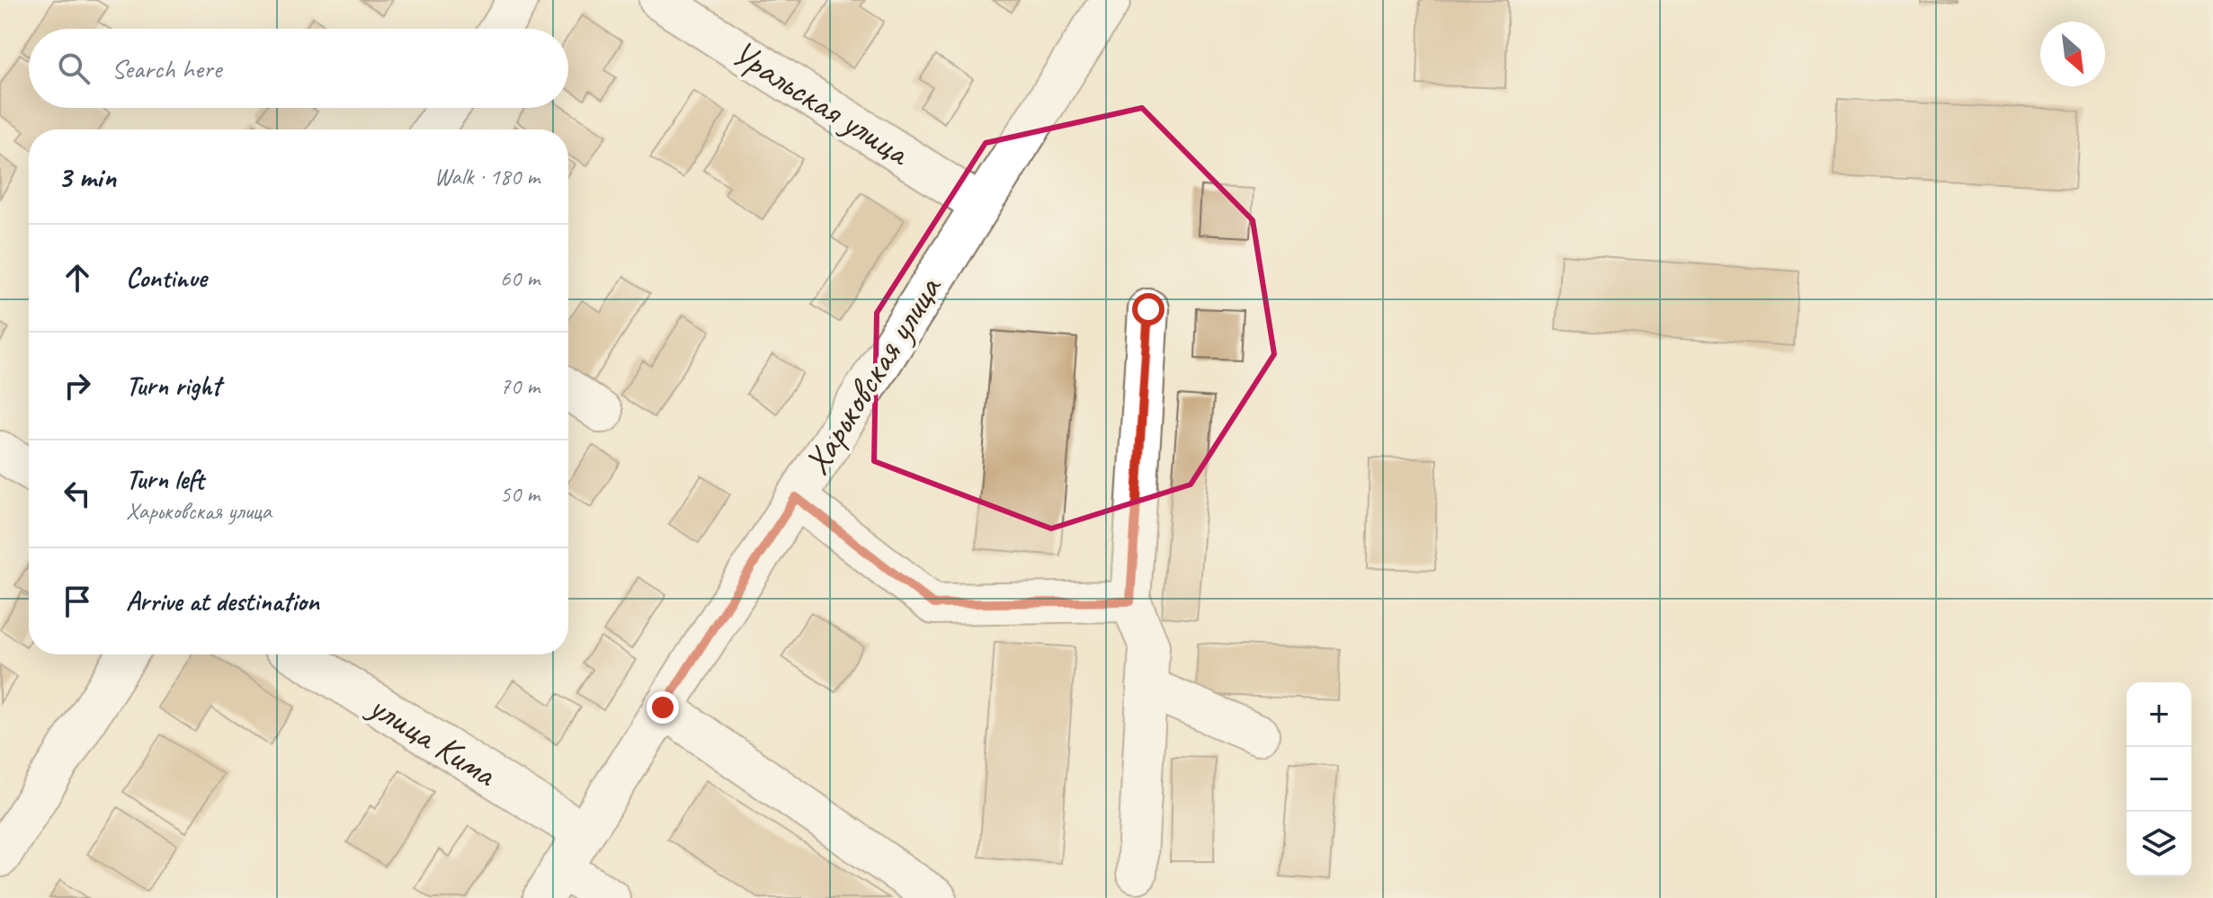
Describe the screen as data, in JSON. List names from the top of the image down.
{
  "streets": {
    "street": ["Уральская улица", "Харьковская улица", "улица Кима"]
  },
  "crossings": [
    ["Уральская улица", "Харьковская улица"],
    ["Харьковская улица", "улица Кима"]
  ],
  "north": "bottom right",
  "page": {
    "search": "Search here",
    "heading": ["3 min", "Walk · 180 m"],
    "list": [
      ["Continue", "60 m"],
      ["Turn right", "70 m"],
      ["Turn left", "Харьковская улица", "50 m"],
      "Arrive at destination"
    ],
    "map_buttons": ["+", "−"]
  }
}
